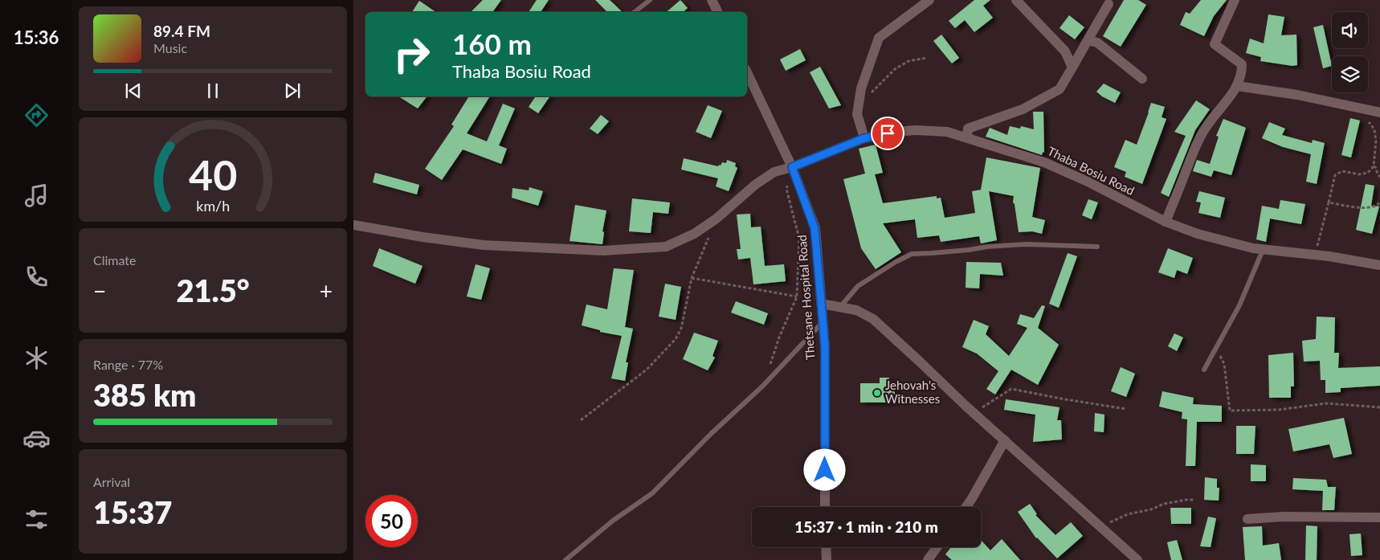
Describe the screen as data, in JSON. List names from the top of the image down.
{
  "streets": {
    "street": ["Thaba Bosiu Road", "Thetsane Hospital Road"]
  },
  "crossings": [
    ["Thaba Bosiu Road", "Thetsane Hospital Road"]
  ],
  "places": ["Jehovah's Witnesses"],
  "page": {
    "tabs": "15:36",
    "turn": ["160 m", "Thaba Bosiu Road"],
    "song": ["89.4 FM", "Music"],
    "tile": [
      "Climate",
      ["Range · 77%", "385 km"],
      ["Arrival", "15:37"]
    ],
    "heat": ["−", "21.5°", "+"],
    "limit": "50",
    "trip": "15:37 · 1 min · 210 m",
    "gauge": ["40", "km/h"]
  }
}
